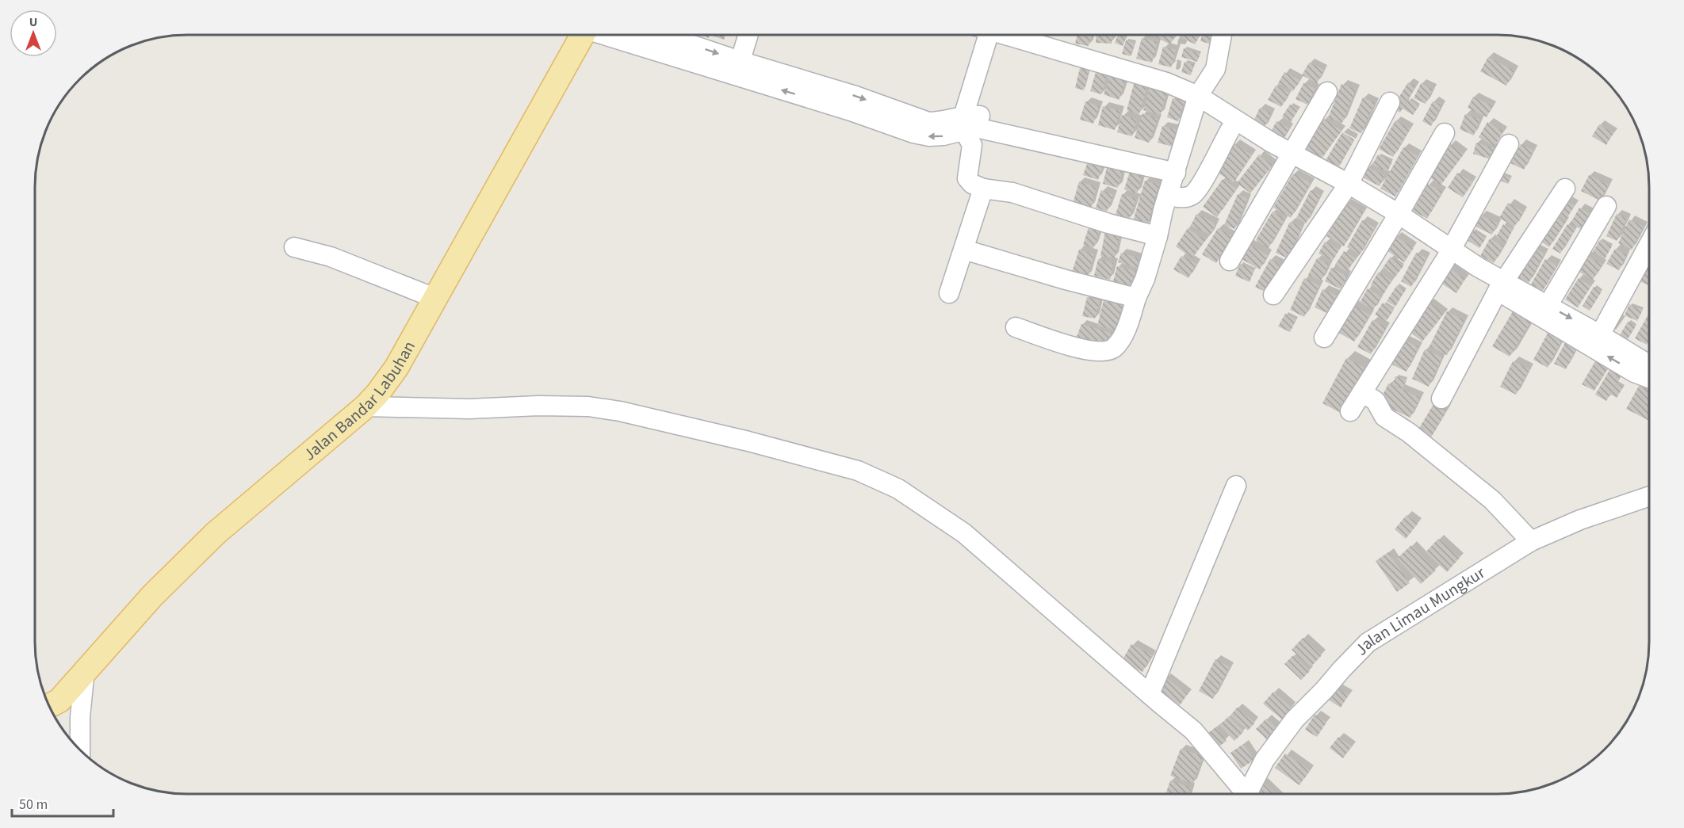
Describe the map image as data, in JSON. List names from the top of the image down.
{
  "streets": {
    "main road": ["Jalan Bandar Labuhan"],
    "street": ["Jalan Limau Mungkur"]
  },
  "scale_bar": "50 m",
  "north": "top"
}
